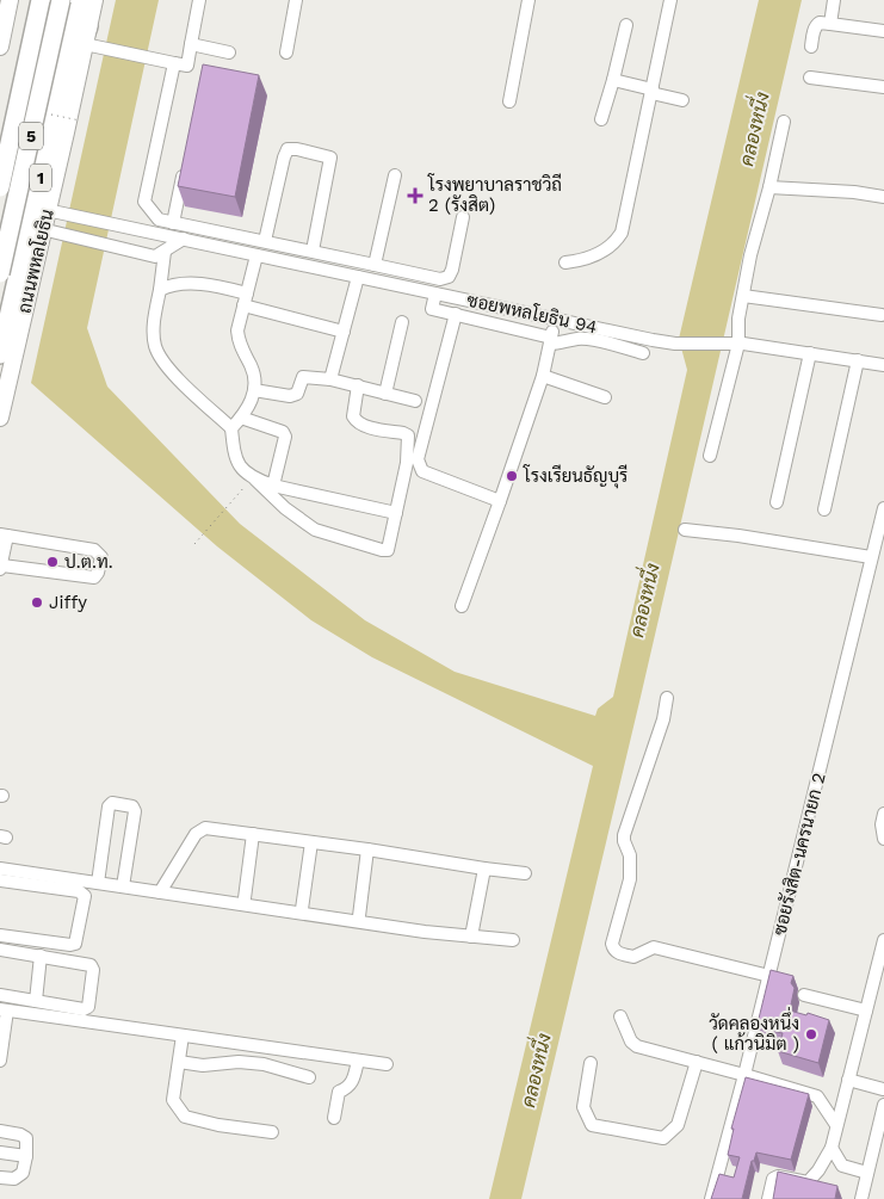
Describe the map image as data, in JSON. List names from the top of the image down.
{
  "streets": {
    "highway": ["5", "1", "ถนนพหลโยธิน"],
    "street": ["ซอยพหลโยธิน 94", "ซอยรังสิต-นครนายก 2"]
  },
  "crossings": [
    ["5", "1"],
    ["ถนนพหลโยธิน", "ซอยพหลโยธิน 94"]
  ],
  "water": ["คลองหนึ่ง"],
  "places": {
    "health": ["โรงพยาบาลราชวิถี 2 (รังสิต)"],
    "other": [
      "โรงเรียนธัญบุรี",
      "ป.ต.ท.",
      "Jiffy",
      "วัดคลองหนึ่ง ( แก้วนิมิต )"
    ]
  }
}
